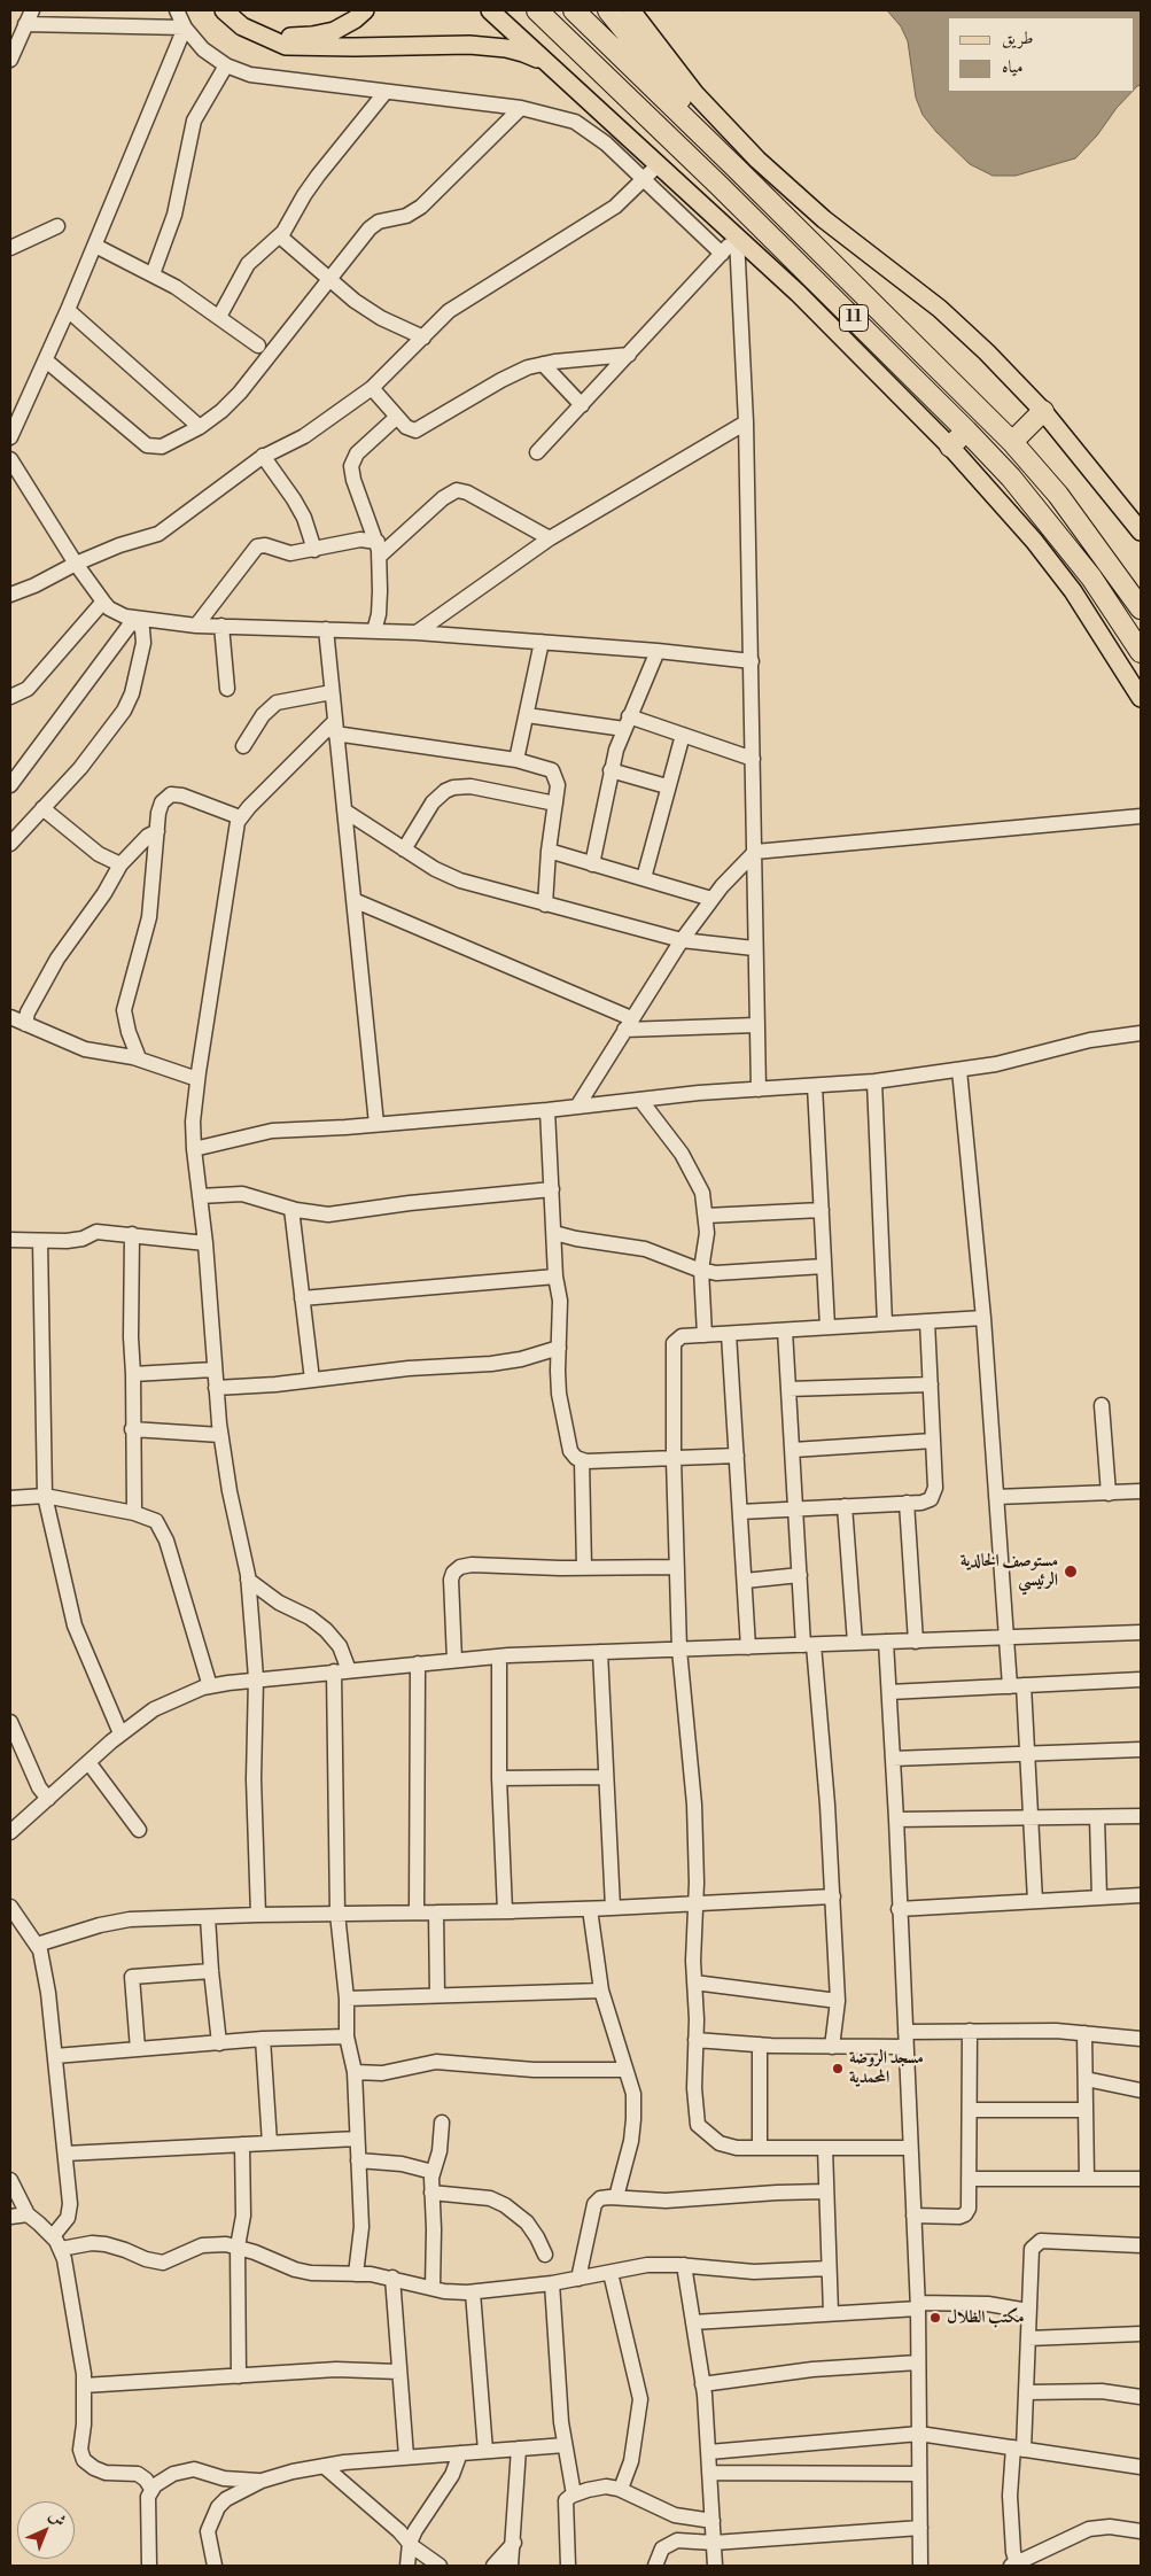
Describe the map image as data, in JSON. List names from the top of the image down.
{
  "streets": {
    "highway": ["11"]
  },
  "places": ["مستوصف الخالدية الرئيسي", "مسجد الروضة المحمدية", "مكتب الظلال"],
  "legend": ["طريق", "مياه"],
  "north": "top right"
}
